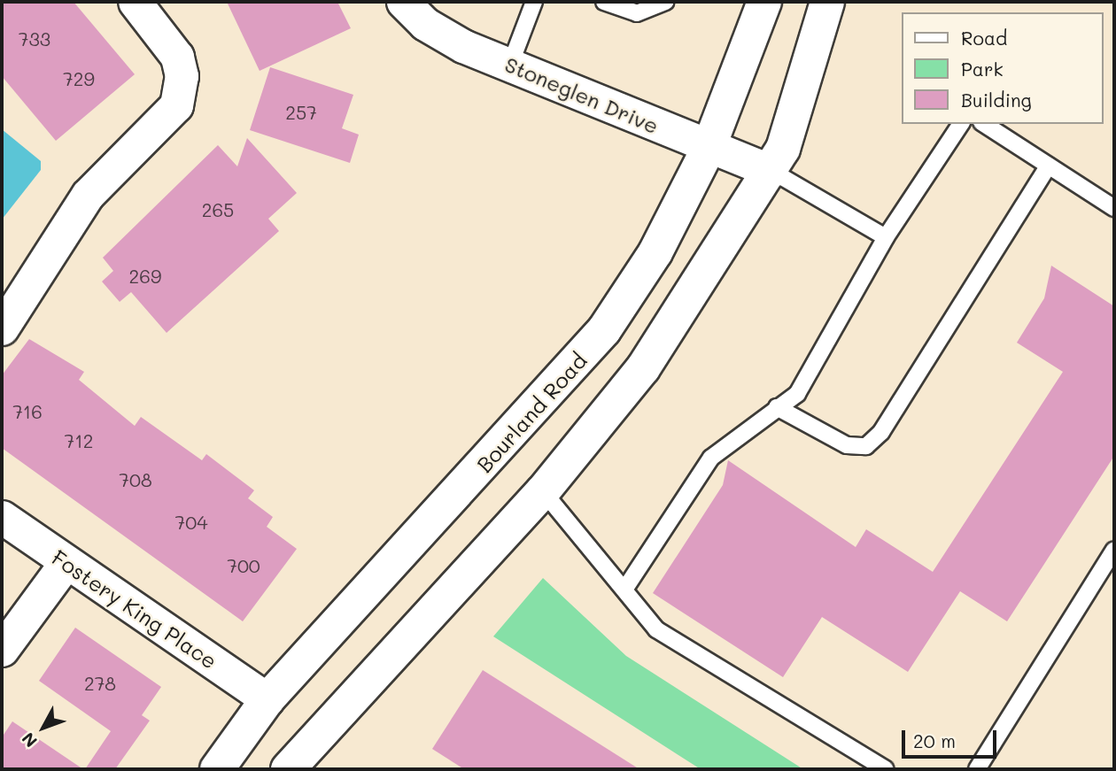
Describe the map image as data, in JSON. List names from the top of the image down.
{
  "streets": {
    "main road": ["Bourland Road"],
    "street": ["Stoneglen Drive", "Fostery King Place"]
  },
  "crossings": [
    ["Stoneglen Drive", "Bourland Road"],
    ["Bourland Road", "Fostery King Place"]
  ],
  "house_numbers": [
    "733",
    "729",
    "257",
    "265",
    "269",
    "716",
    "712",
    "708",
    "704",
    "700",
    "278"
  ],
  "legend": ["Road", "Park", "Building"],
  "scale_bar": "20 m",
  "north": "bottom left"
}
